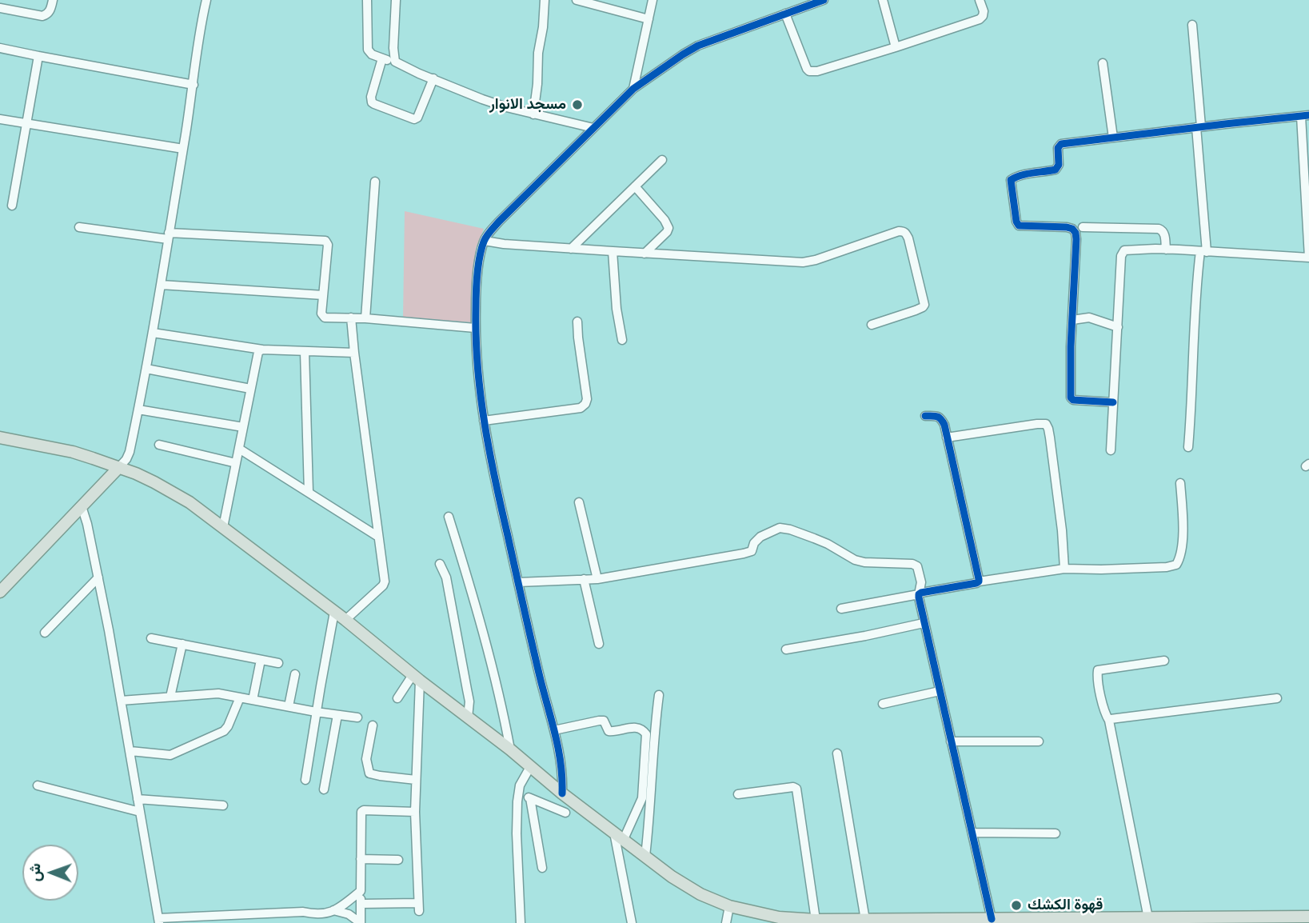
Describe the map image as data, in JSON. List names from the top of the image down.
{
  "places": ["مسجد الانوار", "قهوة الكشك"],
  "north": "left"
}
